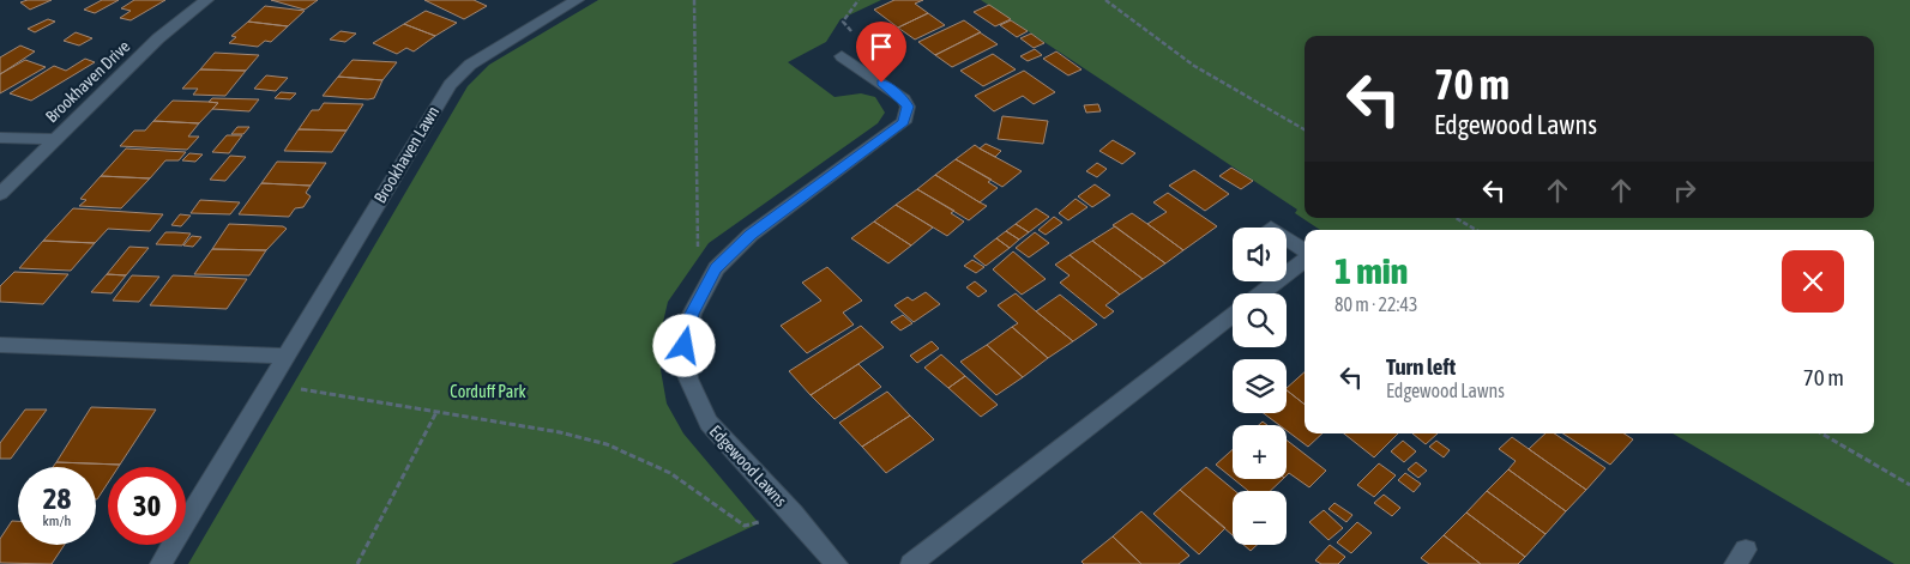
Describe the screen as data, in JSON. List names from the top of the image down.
{
  "streets": {
    "street": ["Brookhaven Drive", "Brookhaven Lawn", "Edgewood Lawns"]
  },
  "parks": ["Corduff Park"],
  "page": {
    "turn": ["70 m", "Edgewood Lawns"],
    "map_buttons": ["+", "−"],
    "heading": ["1 min", "80 m · 22:43"],
    "list": [
      {
        "name": "Turn left",
        "note": "Edgewood Lawns",
        "value": "70 m"
      }
    ],
    "speed": "28 km/h",
    "limit": "30"
  }
}
